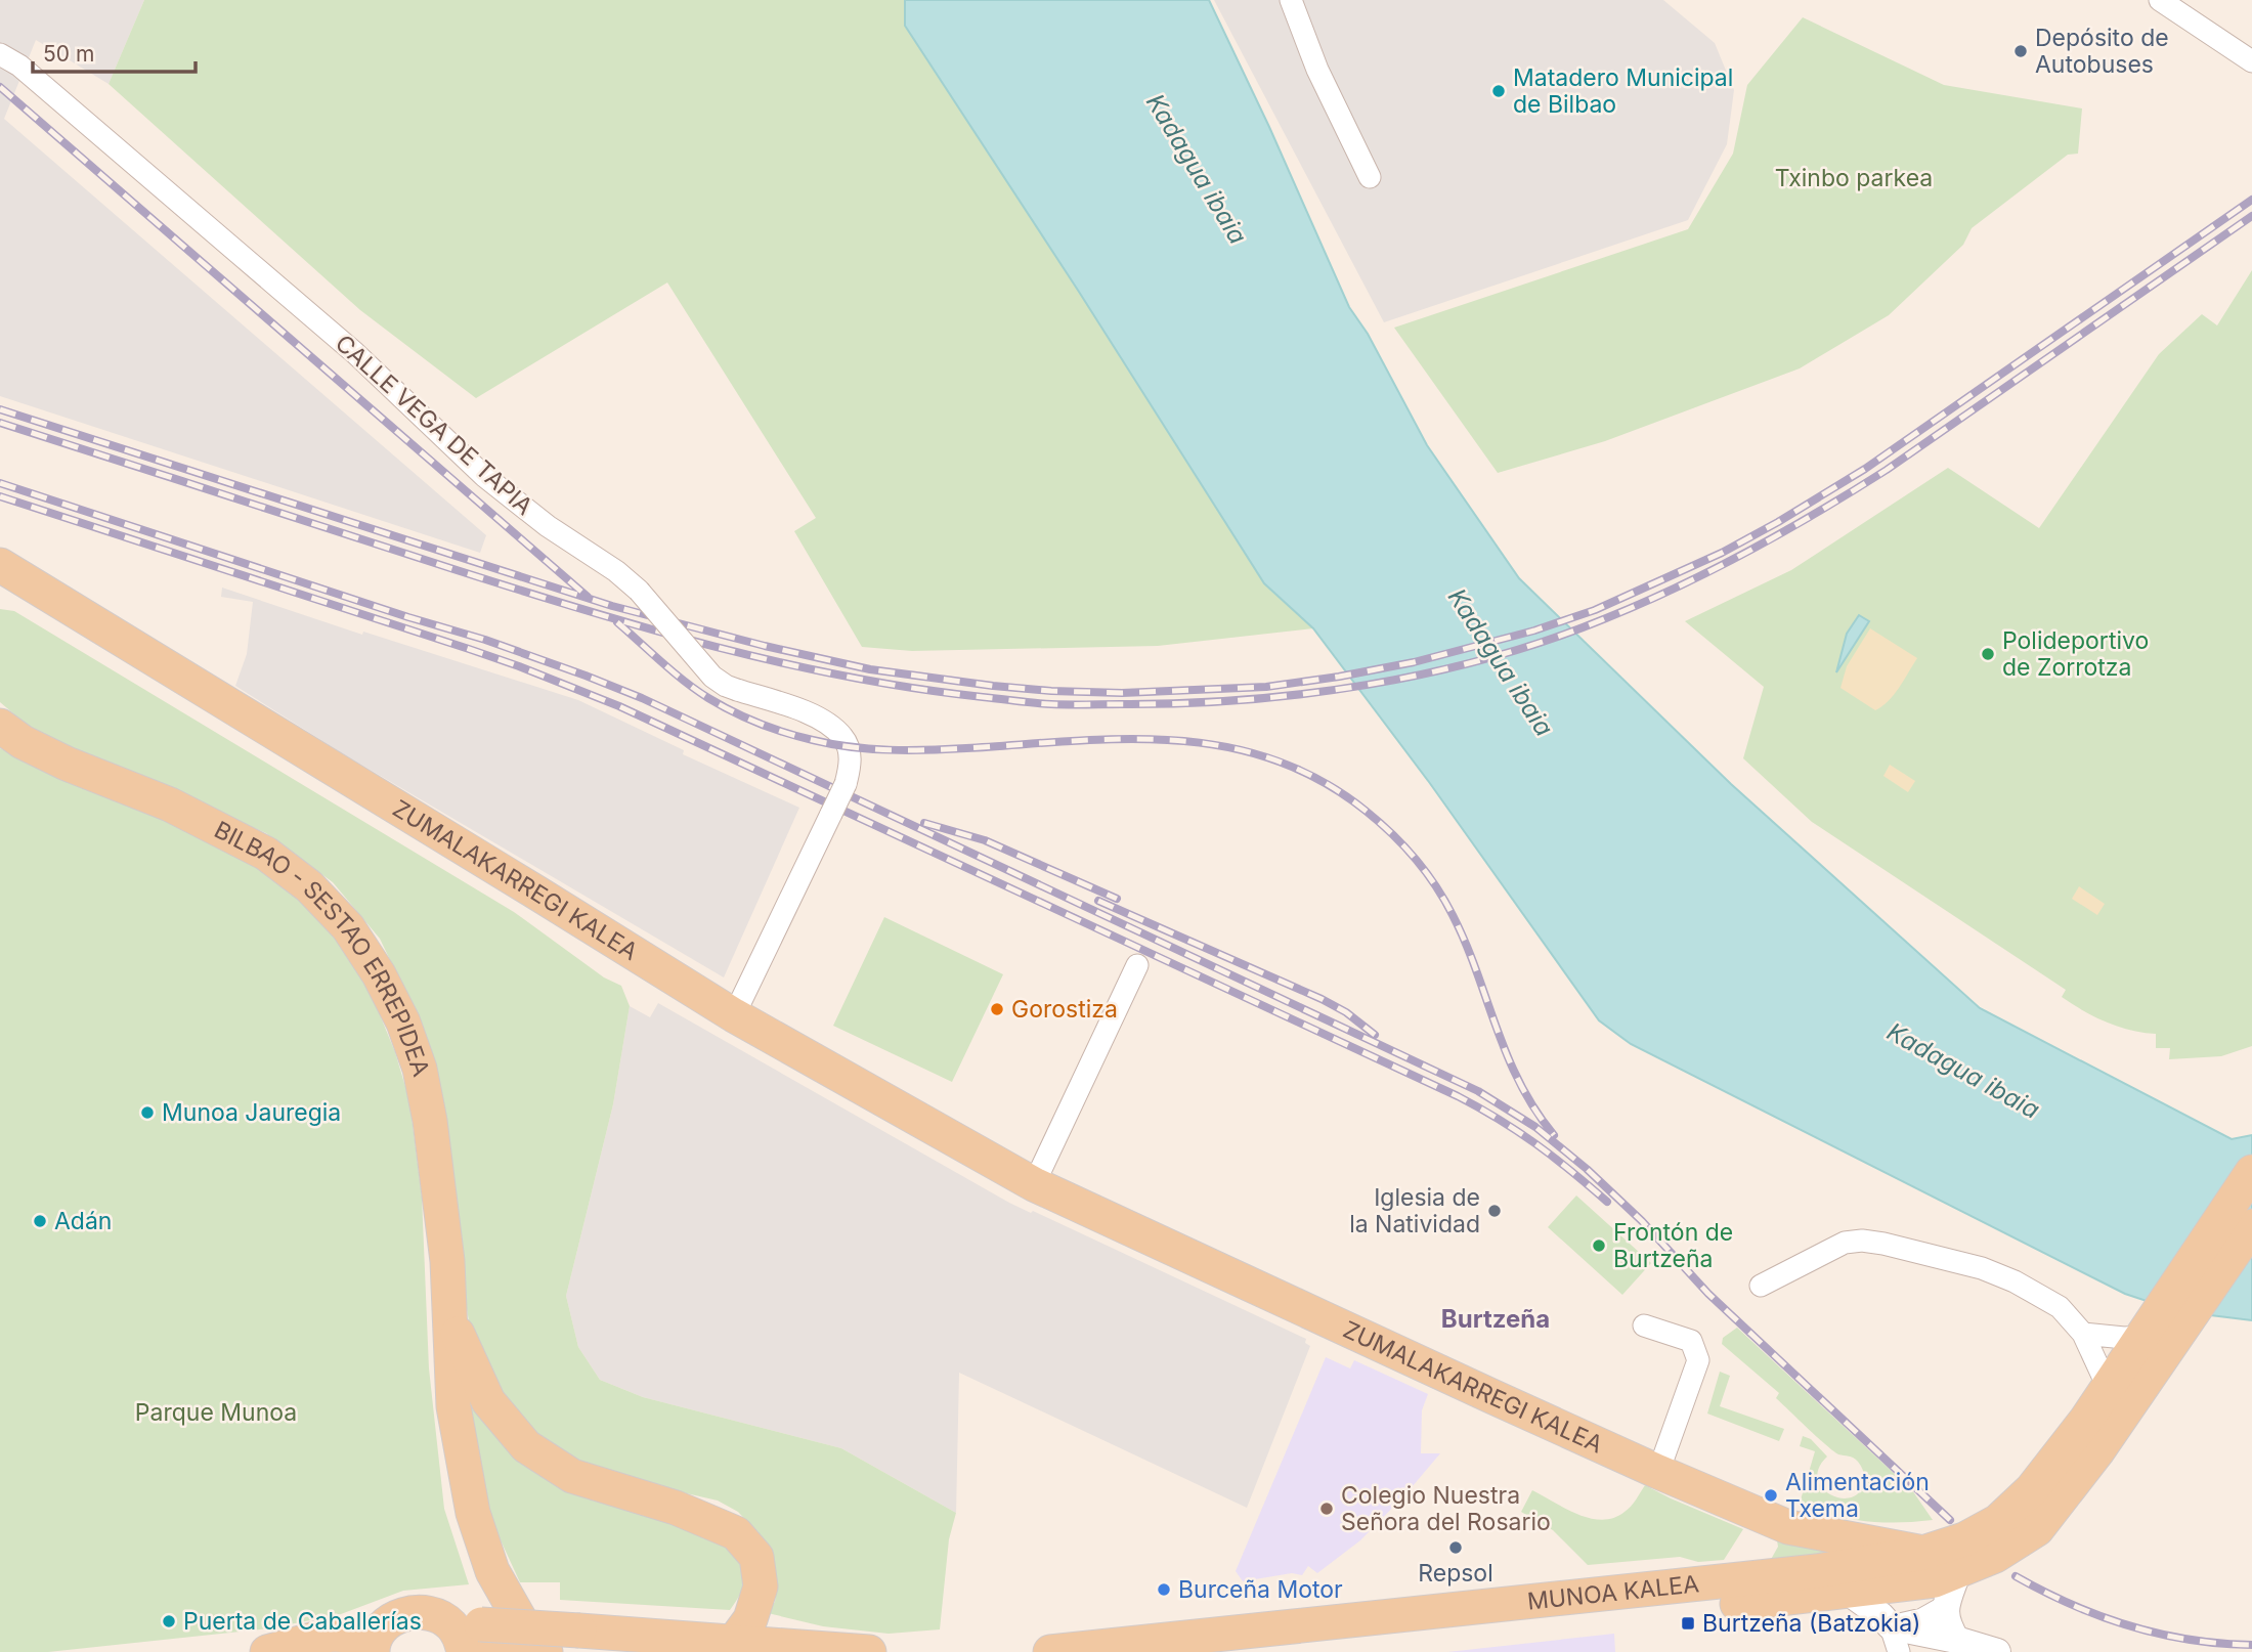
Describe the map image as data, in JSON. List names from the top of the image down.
{
  "streets": {
    "main road": ["ZUMALAKARREGI KALEA", "BILBAO - SESTAO ERREPIDEA", "MUNOA KALEA"],
    "street": ["CALLE VEGA DE TAPIA"]
  },
  "crossings": [
    ["CALLE VEGA DE TAPIA", "ZUMALAKARREGI KALEA"],
    ["ZUMALAKARREGI KALEA", "MUNOA KALEA"]
  ],
  "districts": ["Burtzeña"],
  "water": ["Kadagua ibaia"],
  "parks": ["Txinbo parkea", "Parque Munoa"],
  "places": {
    "other": [
      "Depósito de Autobuses",
      "Matadero Municipal de Bilbao",
      "Polideportivo de Zorrotza",
      "Gorostiza",
      "Munoa Jauregia",
      "Iglesia de la Natividad",
      "Adán",
      "Frontón de Burtzeña",
      "Alimentación Txema",
      "Colegio Nuestra Señora del Rosario",
      "Repsol",
      "Burceña Motor",
      "Puerta de Caballerías"
    ],
    "transit": ["Burtzeña (Batzokia)"]
  },
  "scale_bar": "50 m"
}
